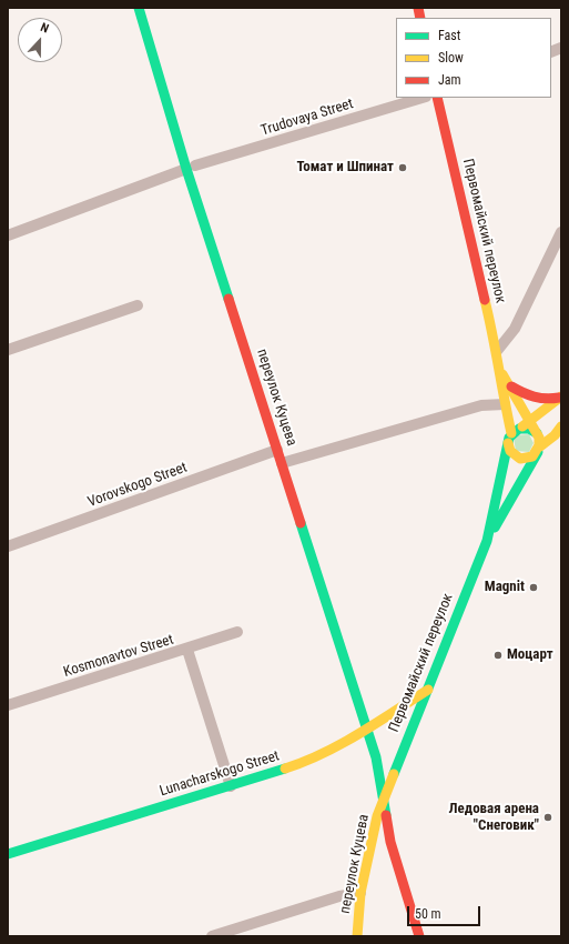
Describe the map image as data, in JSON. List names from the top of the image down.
{
  "streets": {
    "street": [
      "Trudovaya Street",
      "Первомайский переулок",
      "переулок Куцева",
      "Vorovskogo Street",
      "Kosmonavtov Street",
      "Lunacharskogo Street"
    ]
  },
  "crossings": [
    ["Trudovaya Street", "переулок Куцева"],
    ["Первомайский переулок", "переулок Куцева"],
    ["Первомайский переулок", "Lunacharskogo Street"],
    ["переулок Куцева", "Vorovskogo Street"],
    ["переулок Куцева", "Lunacharskogo Street"]
  ],
  "places": [
    "Томат и Шпинат",
    "Magnit",
    "Моцарт",
    "Ледовая арена \"Снеговик\""
  ],
  "legend": ["Fast", "Slow", "Jam"],
  "scale_bar": "50 m",
  "north": "top"
}
